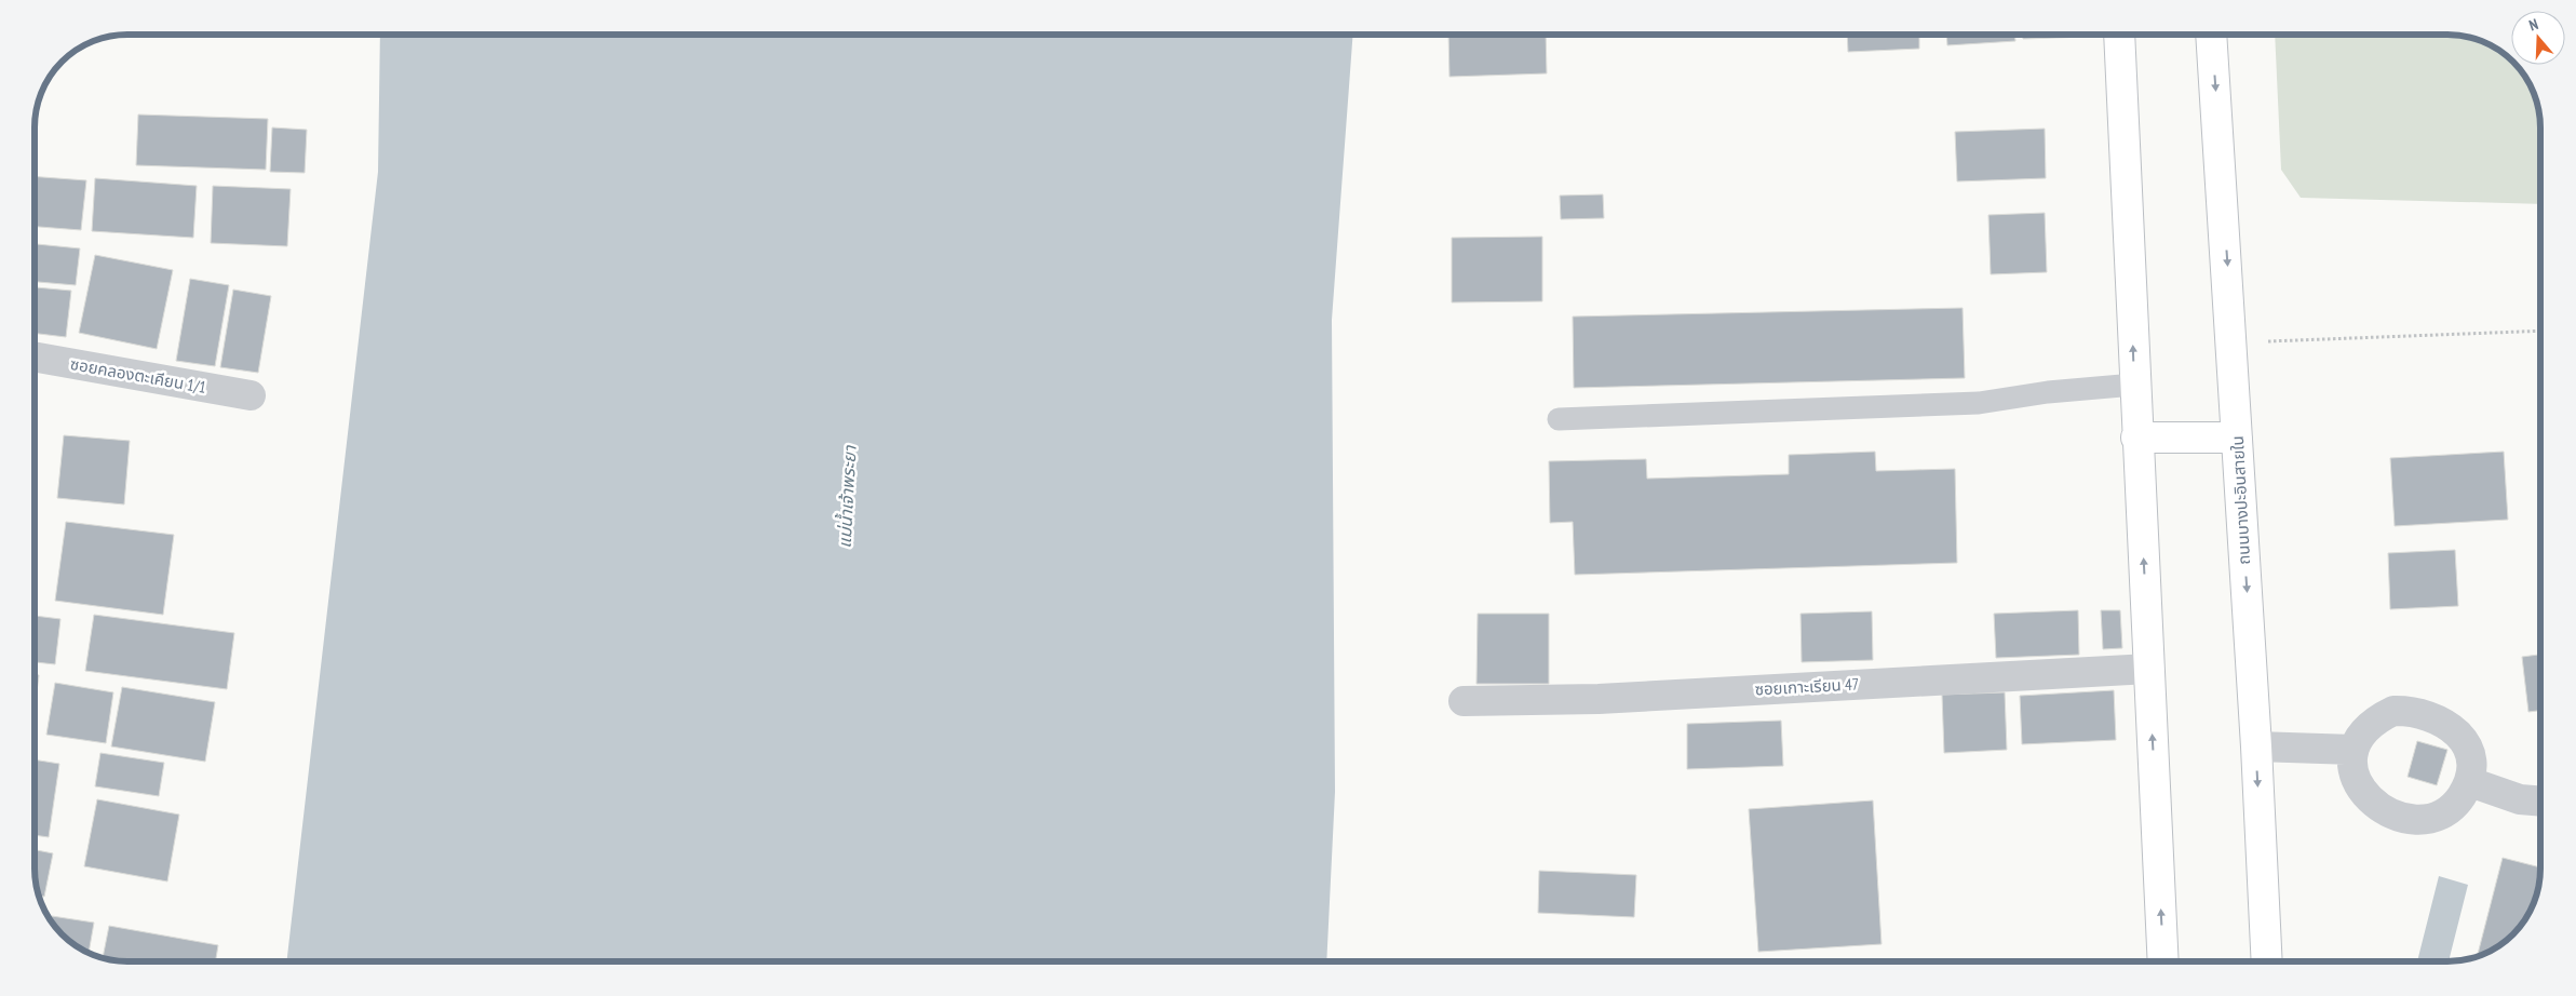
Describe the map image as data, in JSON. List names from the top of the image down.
{
  "streets": {
    "main road": ["ถนนบางปะอินสายใน"],
    "street": ["ซอยคลองตะเคียน 1/1", "ซอยเกาะเรียน 47"]
  },
  "water": ["แม่น้ำเจ้าพระยา"],
  "north": "top"
}
